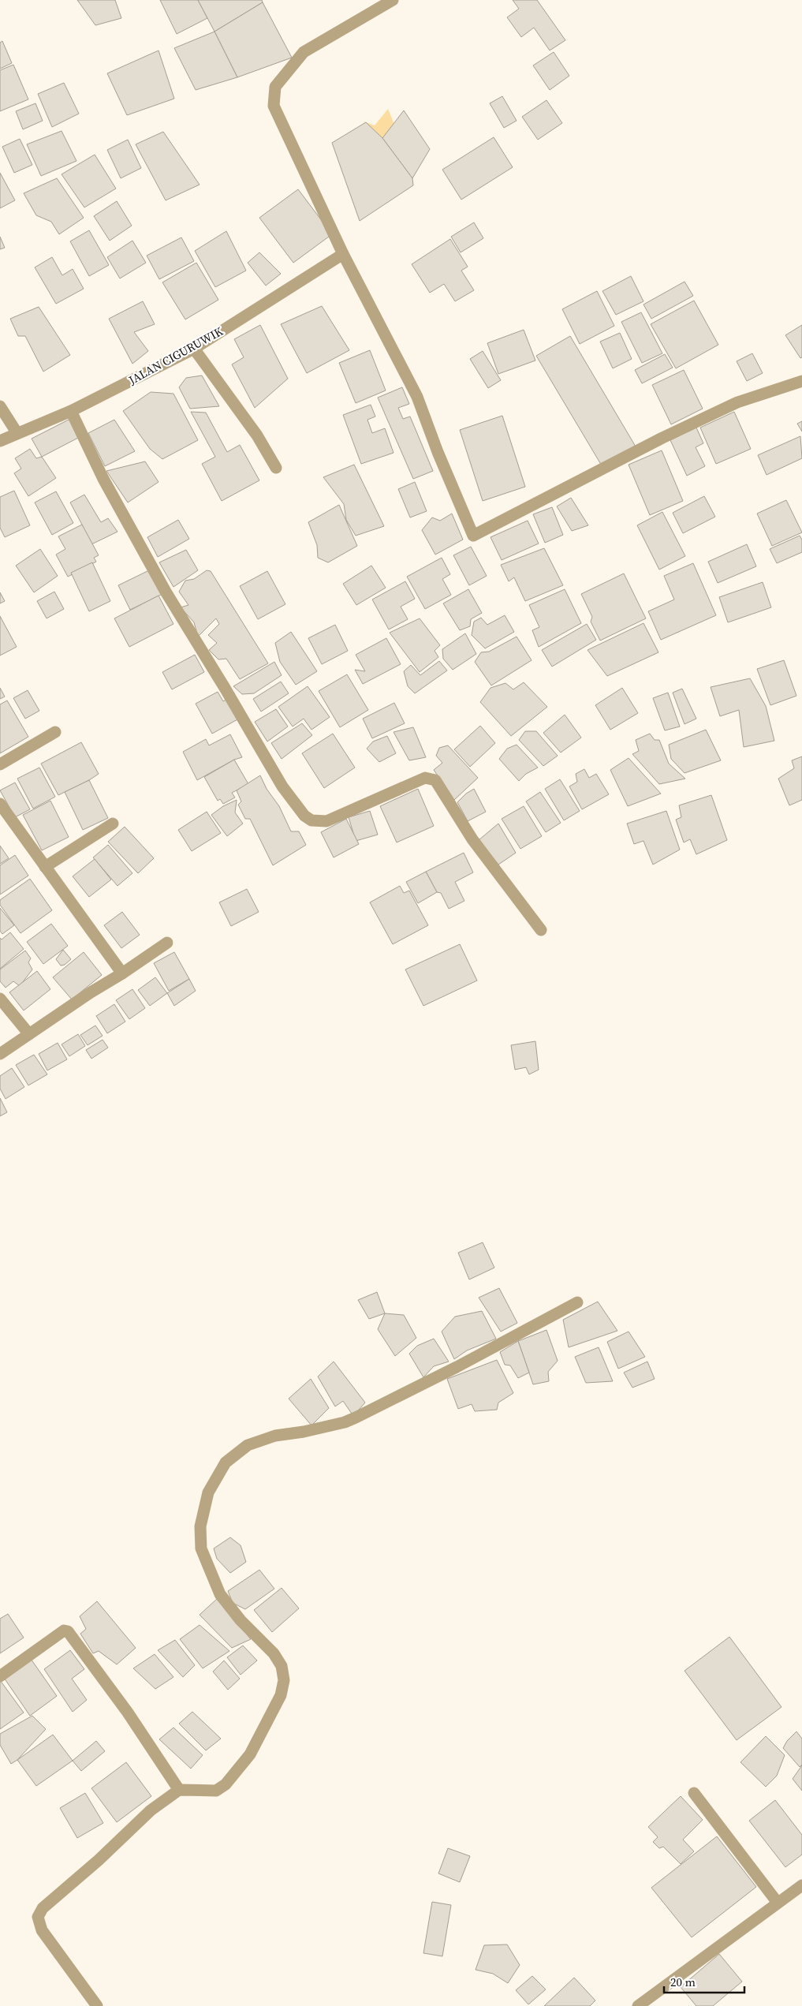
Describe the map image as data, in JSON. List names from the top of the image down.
{
  "streets": {
    "street": ["JALAN CIGURUWIK"]
  },
  "scale_bar": "20 m"
}
